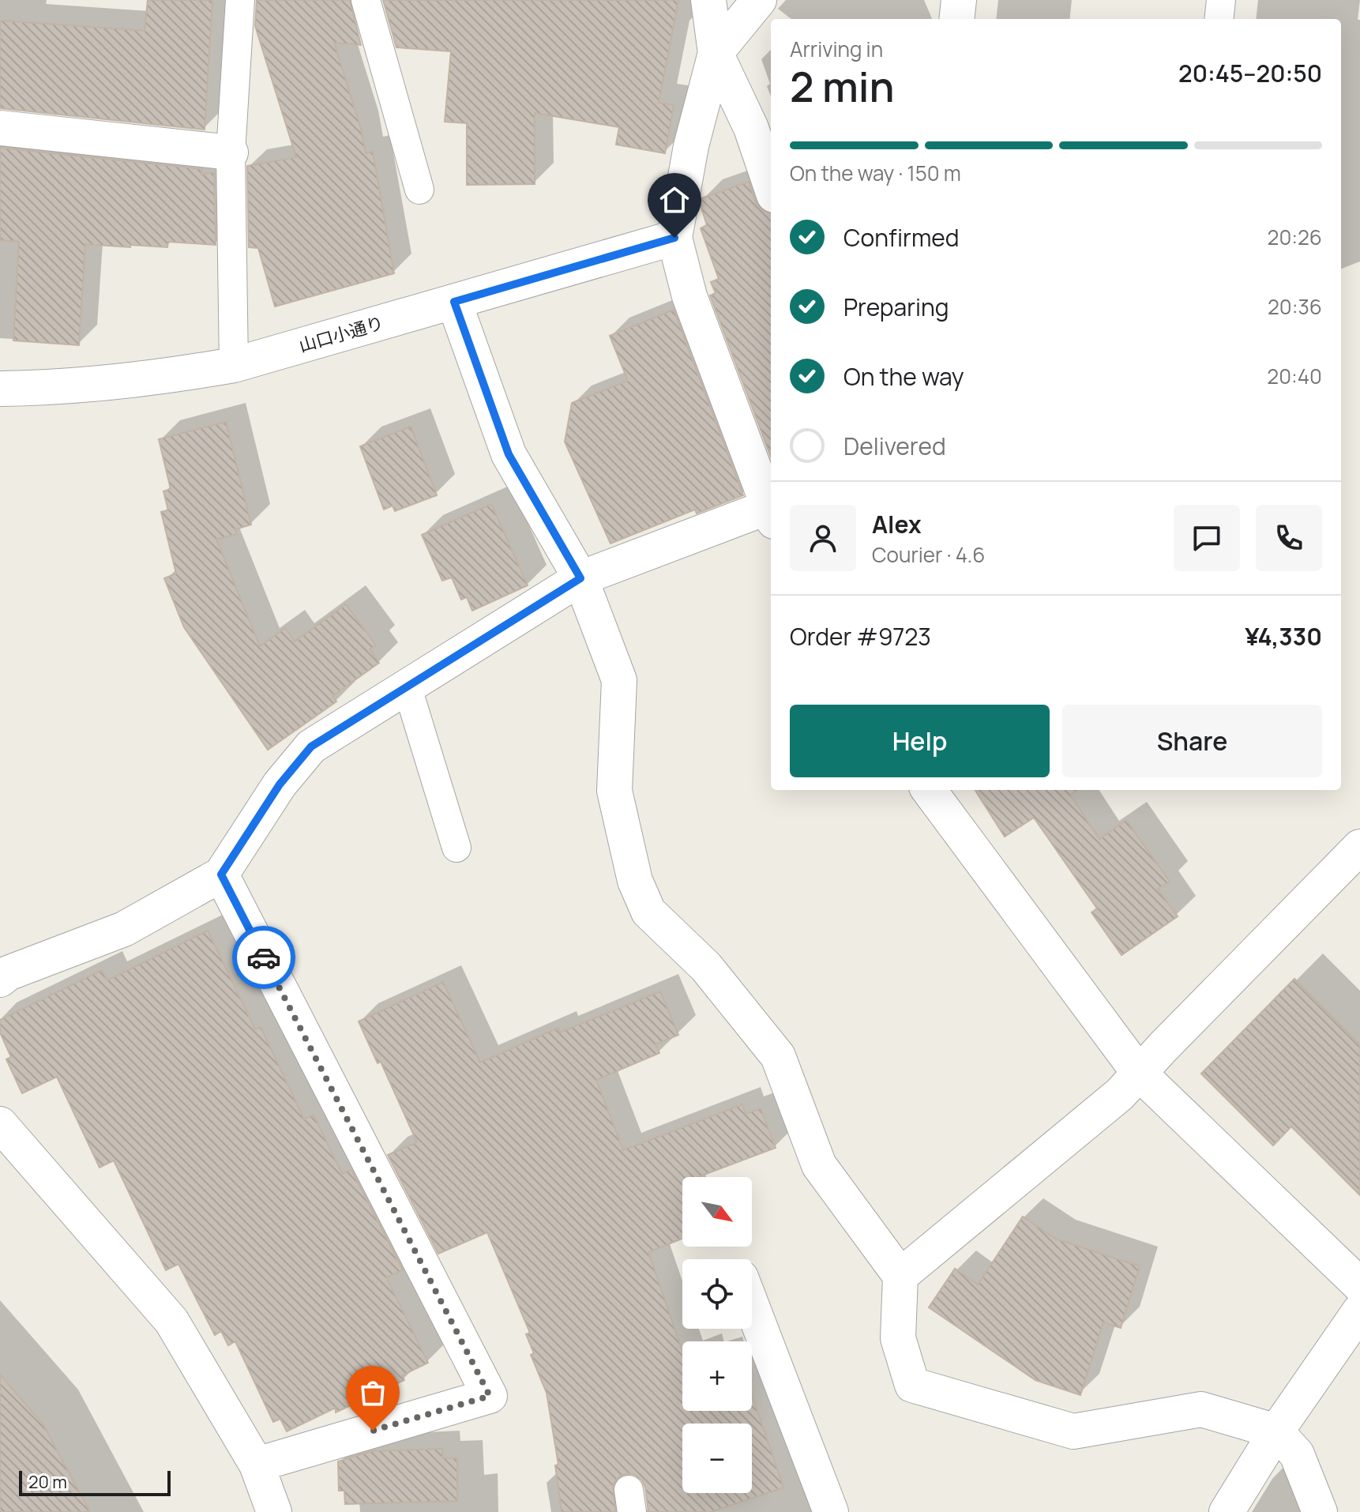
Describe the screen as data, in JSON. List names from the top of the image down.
{
  "streets": {
    "street": ["山口小通り"]
  },
  "scale_bar": "20 m",
  "north": "bottom right",
  "page": {
    "heading": ["2 min", "Arriving in", "20:45–20:50"],
    "panel": [
      "Alex",
      "Courier · 4.6",
      "Order #9723",
      "¥4,330"
    ],
    "bar": "On the way · 150 m",
    "list": [
      ["Confirmed", "20:26"],
      ["Preparing", "20:36"],
      ["On the way", "20:40"],
      "Delivered"
    ],
    "buttons": ["Help", "Share"],
    "map_buttons": ["+", "−"],
    "scale": "20 m"
  }
}
